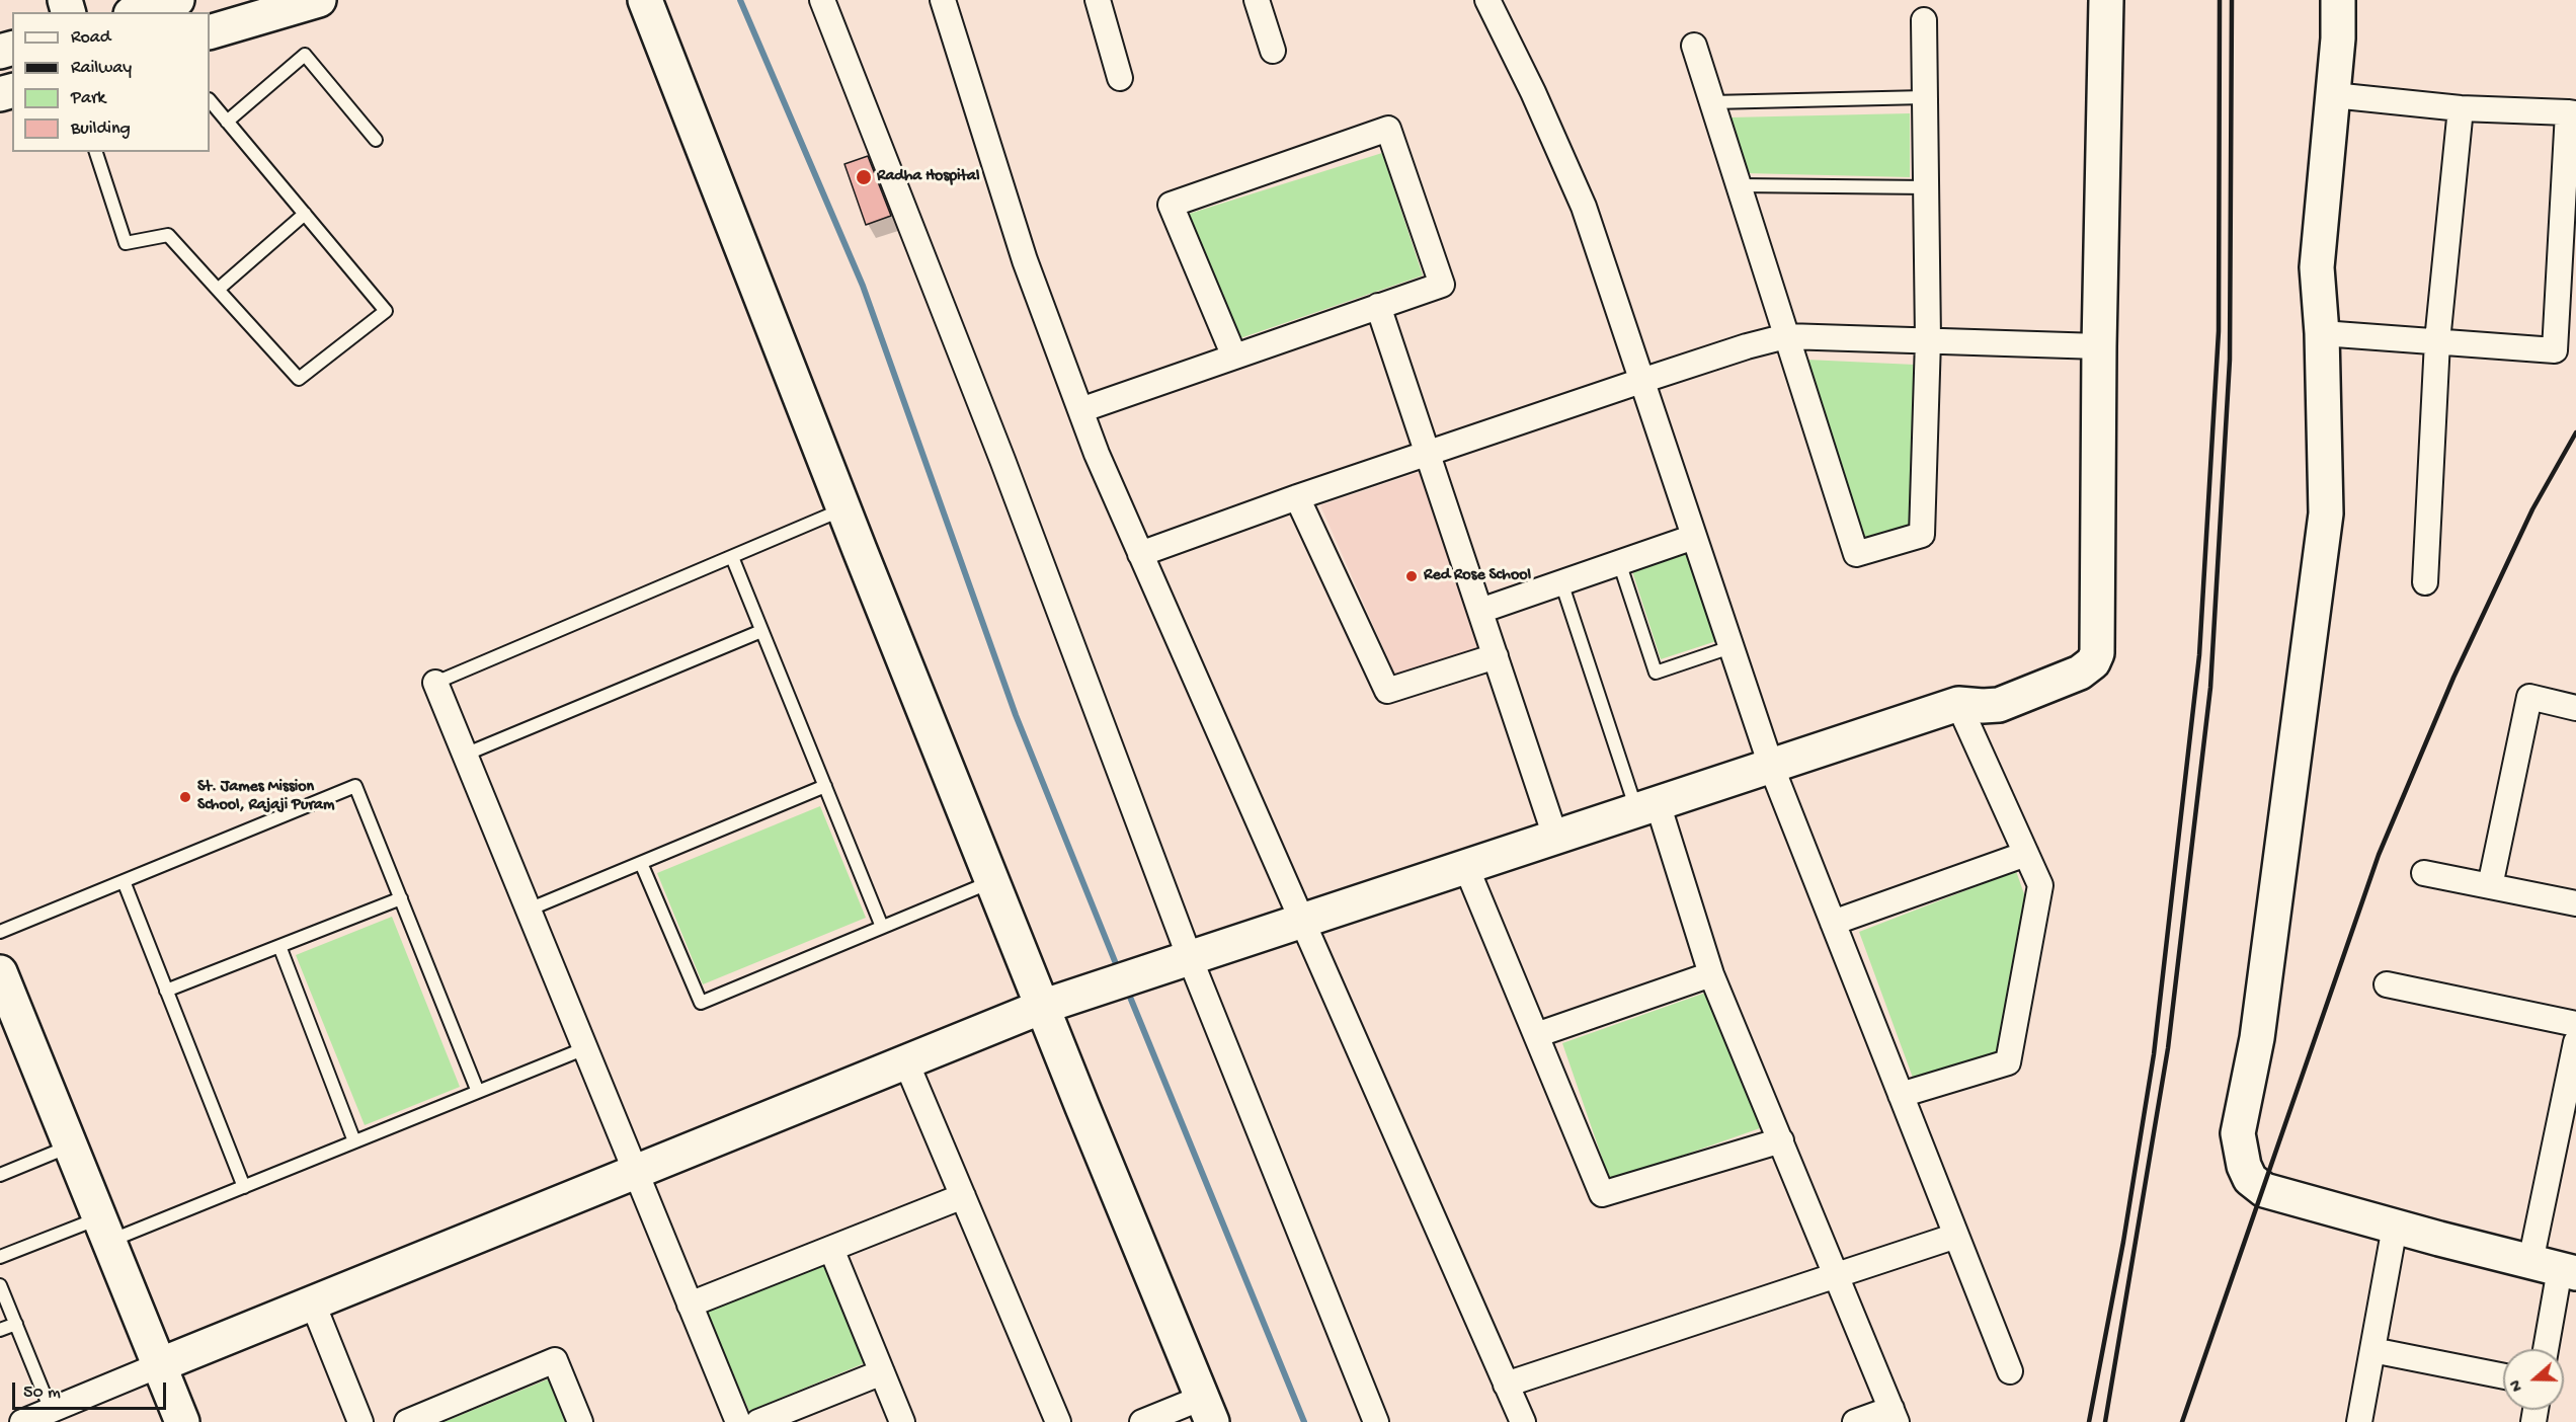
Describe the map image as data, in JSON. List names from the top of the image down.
{
  "places": ["Radha Hospital", "Red Rose School", "St. James Mission School, Rajaji Puram"],
  "legend": [
    "Road",
    "Railway",
    "Park",
    "Building"
  ],
  "scale_bar": "50 m",
  "north": "left"
}
